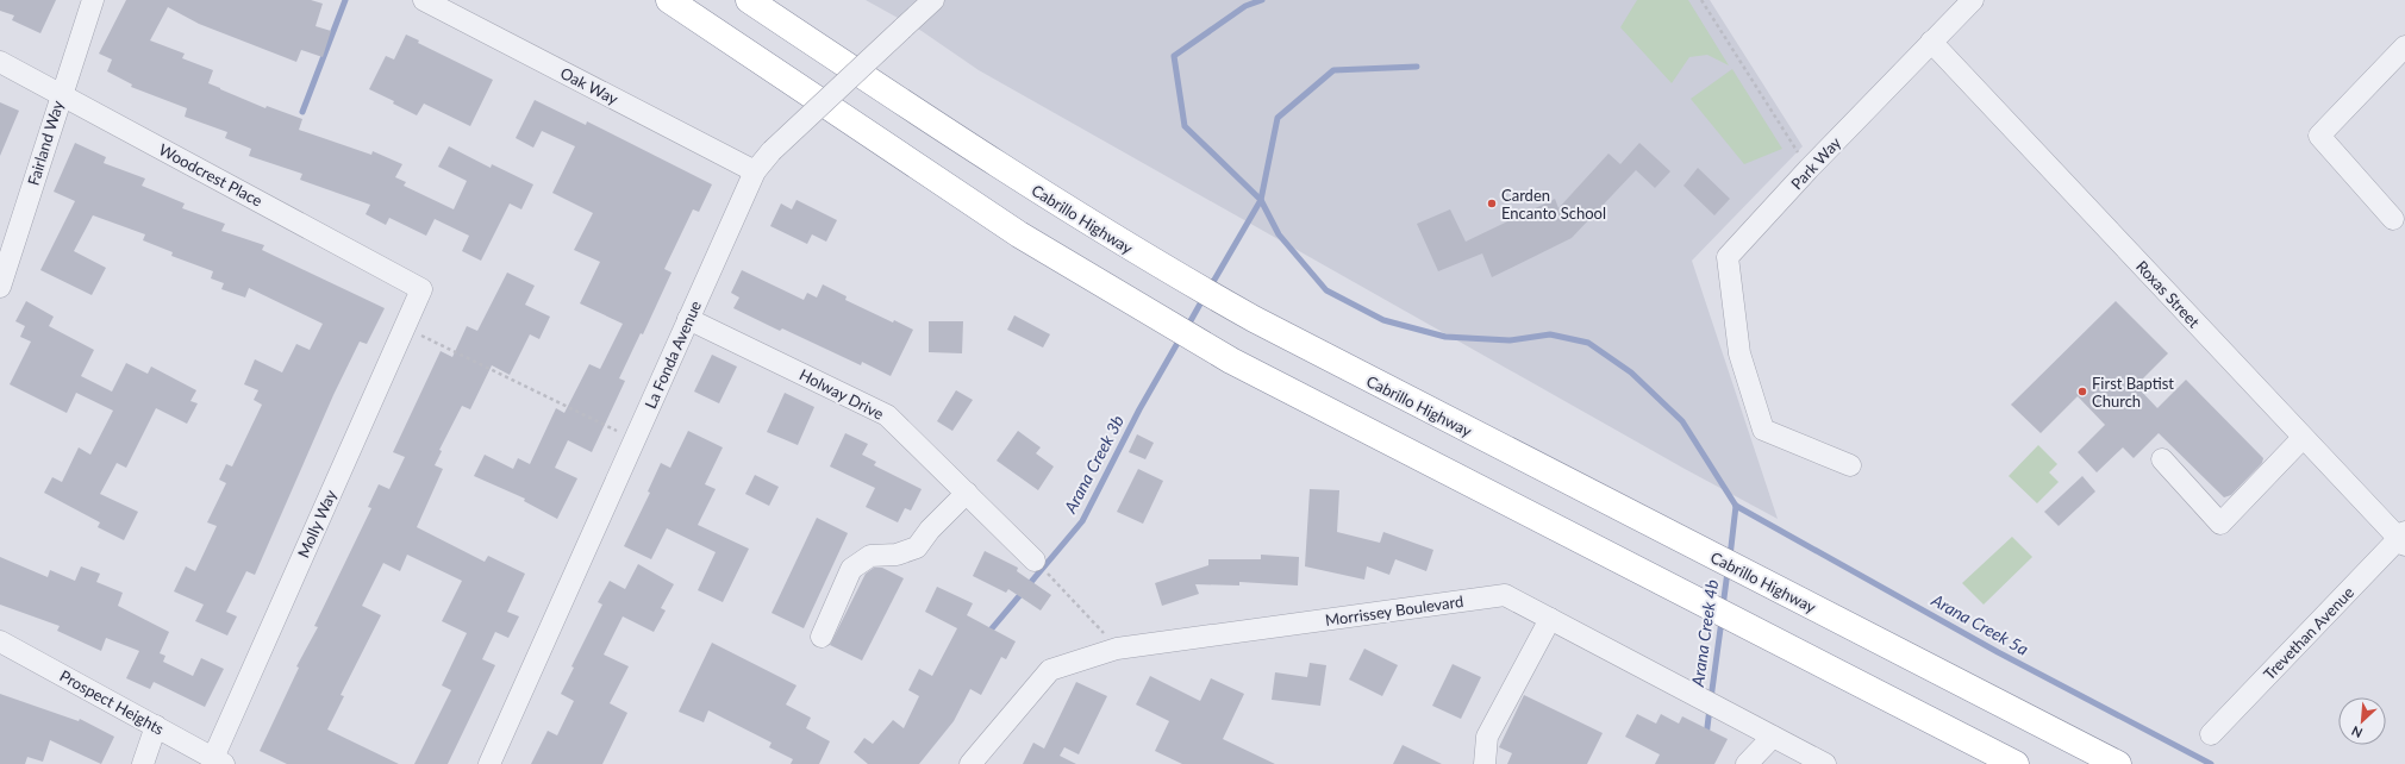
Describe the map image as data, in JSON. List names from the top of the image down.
{
  "streets": {
    "highway": ["Cabrillo Highway"],
    "street": [
      "Oak Way",
      "Fairland Way",
      "Park Way",
      "Woodcrest Place",
      "Roxas Street",
      "La Fonda Avenue",
      "Holway Drive",
      "Molly Way",
      "Morrissey Boulevard",
      "Trevethan Avenue",
      "Prospect Heights"
    ]
  },
  "crossings": [
    ["Oak Way", "La Fonda Avenue"],
    ["Fairland Way", "Woodcrest Place"],
    ["Park Way", "Roxas Street"],
    ["Woodcrest Place", "Molly Way"],
    ["Roxas Street", "Trevethan Avenue"],
    ["La Fonda Avenue", "Holway Drive"],
    ["Molly Way", "Prospect Heights"]
  ],
  "water": ["Arana Creek 3b", "Arana Creek 5a", "Arana Creek 4b"],
  "places": ["Carden Encanto School", "First Baptist Church"],
  "north": "bottom left"
}
